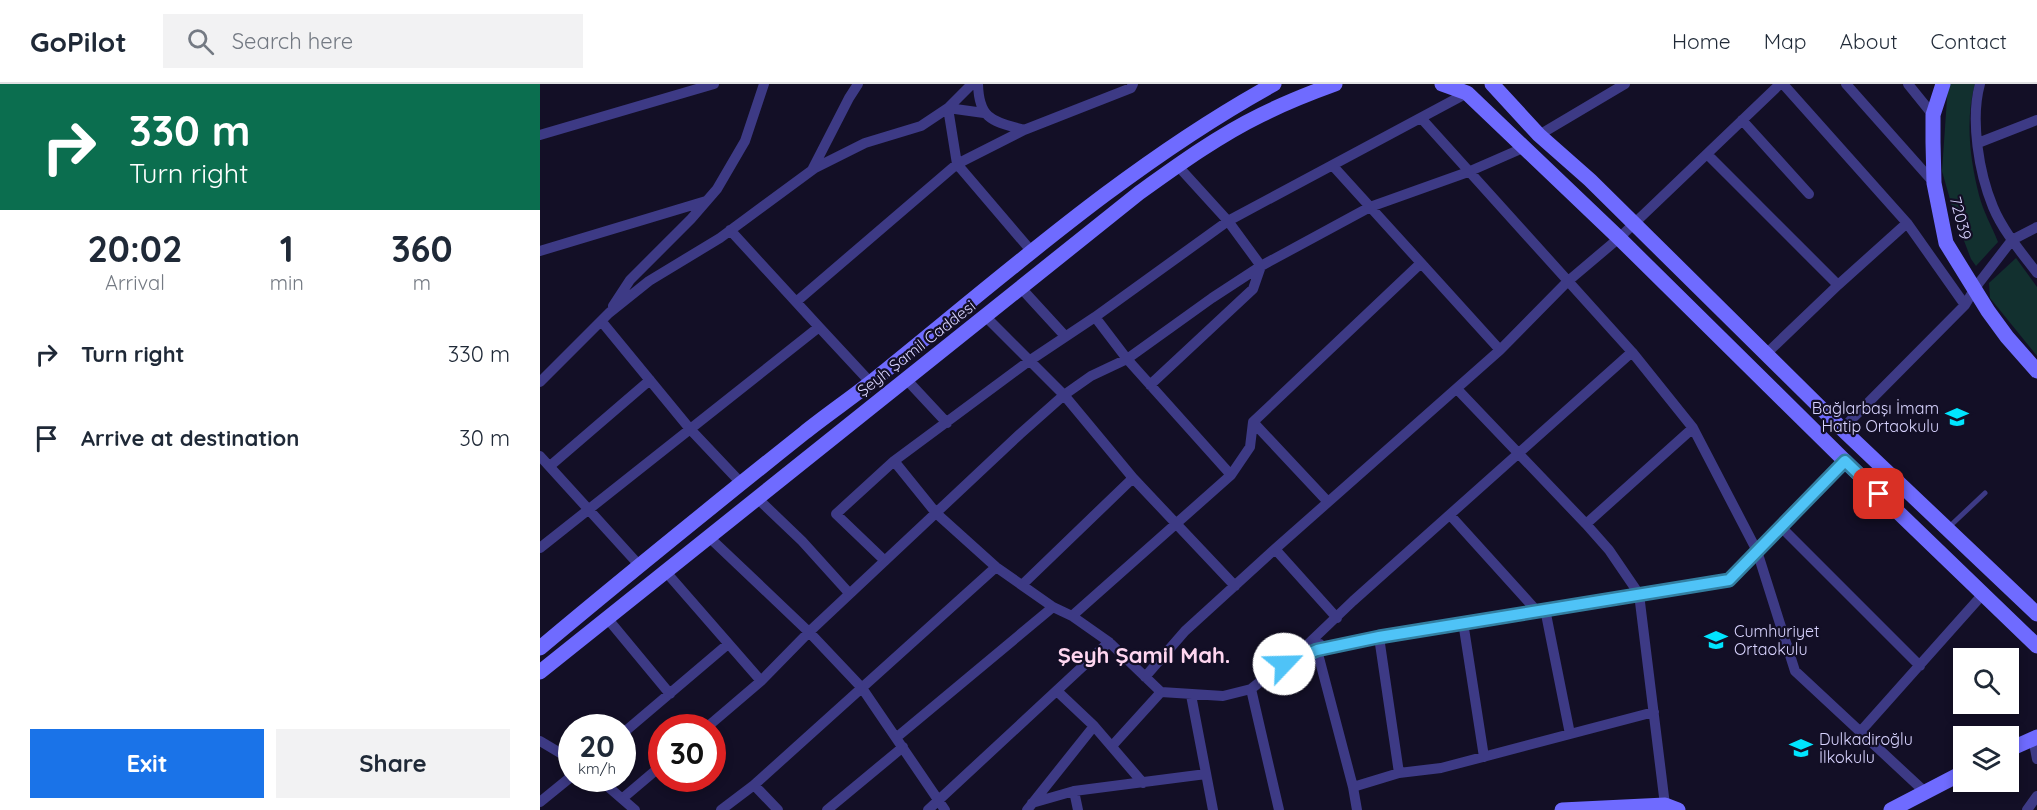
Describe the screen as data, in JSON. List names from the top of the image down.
{
  "streets": {
    "main road": ["72039", "Şeyh Şamil Caddesi"]
  },
  "districts": ["Şeyh Şamil Mah."],
  "places": {
    "school or university": ["Bağlarbaşı İmam Hatip Ortaokulu", "Cumhuriyet Ortaokulu", "Dulkadiroğlu İlkokulu"]
  },
  "page": {
    "header": "GoPilot",
    "search": "Search here",
    "nav": [
      "Home",
      "Map",
      "About",
      "Contact"
    ],
    "turn": ["330 m", "Turn right"],
    "eta": [
      "20:02",
      "Arrival",
      "1",
      "min",
      "360",
      "m"
    ],
    "list": [
      {
        "name": "Turn right",
        "value": "330 m"
      },
      {
        "name": "Arrive at destination",
        "value": "30 m"
      }
    ],
    "speed": "20 km/h",
    "limit": "30",
    "buttons": ["Exit", "Share"]
  }
}
